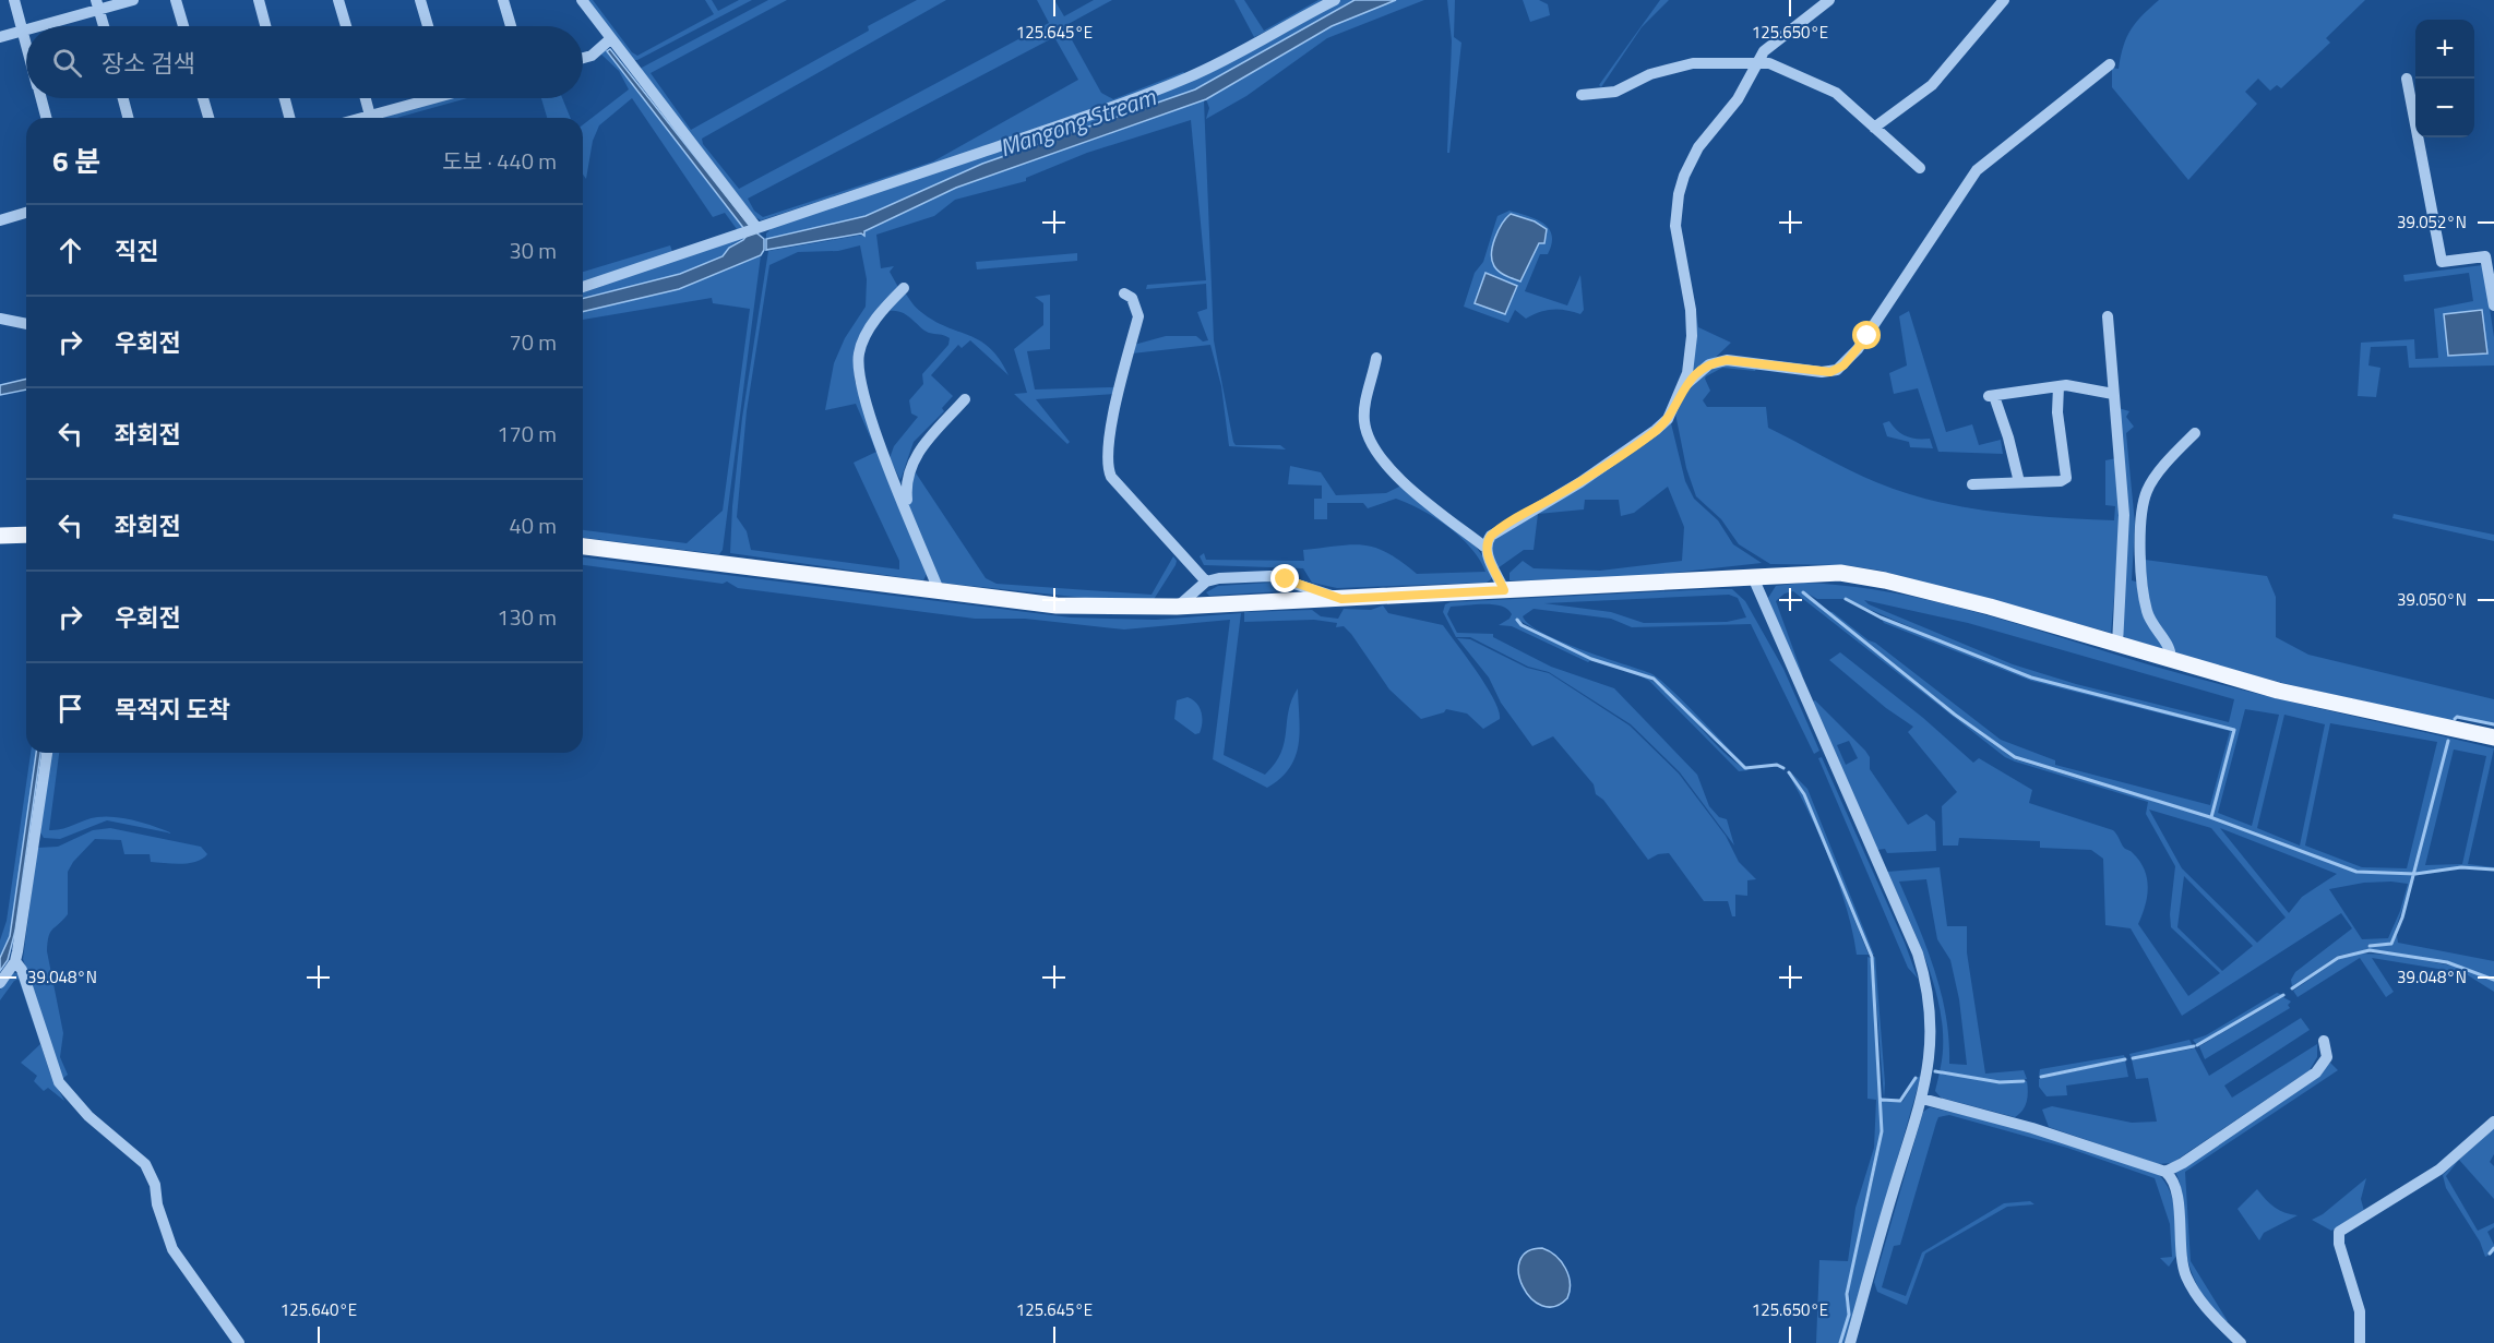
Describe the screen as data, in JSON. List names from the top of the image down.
{
  "water": ["Mangong Stream"],
  "page": {
    "map_buttons": ["+", "−"],
    "search": "장소 검색",
    "heading": ["6 분", "도보 · 440 m"],
    "list": [
      ["직진", "30 m"],
      ["우회전", "70 m"],
      ["좌회전", "170 m"],
      ["좌회전", "40 m"],
      ["우회전", "130 m"],
      "목적지 도착"
    ]
  },
  "coordinates": [
    "125.645°E",
    "125.650°E",
    "39.052°N",
    "39.050°N",
    "39.048°N",
    "125.640°E"
  ]
}
